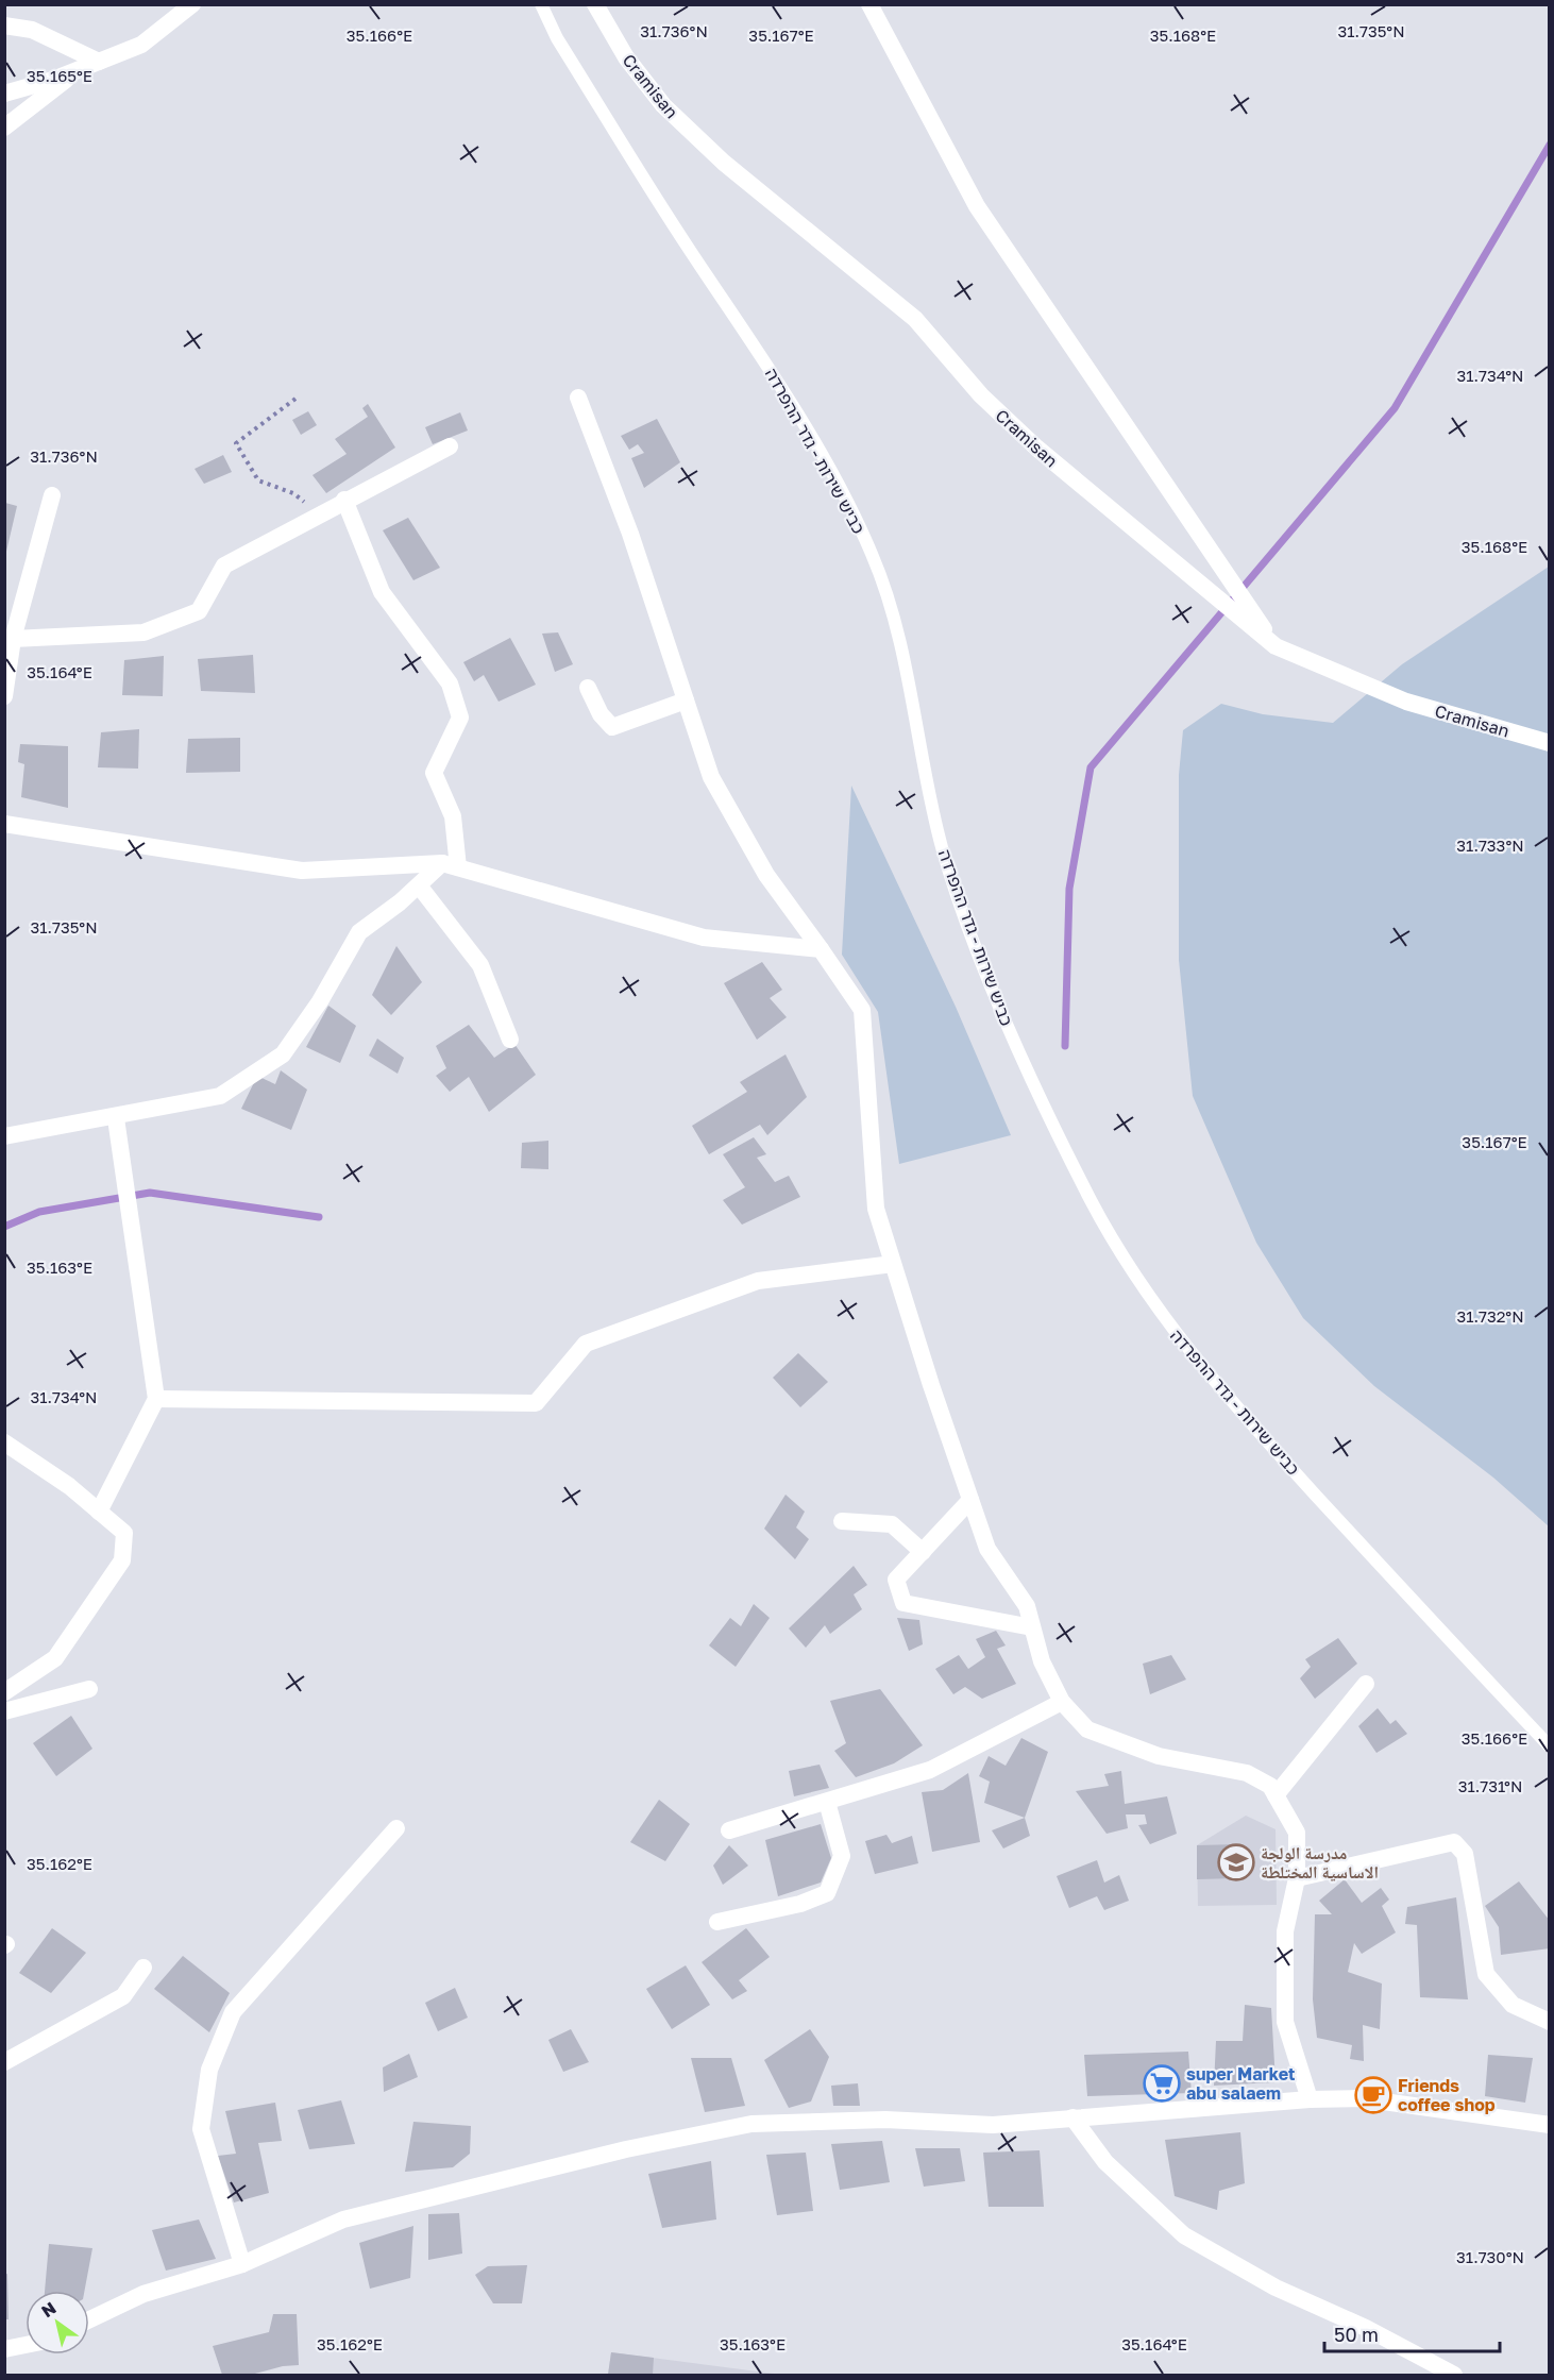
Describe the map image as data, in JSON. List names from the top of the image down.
{
  "streets": {
    "street": ["Cramisan"],
    "lane": ["כביש שירות - גדר ההפרדה"]
  },
  "places": {
    "school or university": ["مدرسة الولجة الاساسية المختلطة"],
    "supermarket": ["super Market abu salaem"],
    "cafe": ["Friends coffee shop"]
  },
  "scale_bar": "50 m",
  "north": "top left",
  "coordinates": [
    "31.736°N",
    "31.735°N",
    "35.166°E",
    "35.167°E",
    "35.168°E",
    "35.165°E",
    "31.734°N",
    "35.164°E",
    "31.733°N",
    "35.163°E",
    "31.732°N",
    "31.731°N",
    "35.162°E",
    "31.730°N"
  ]
}
